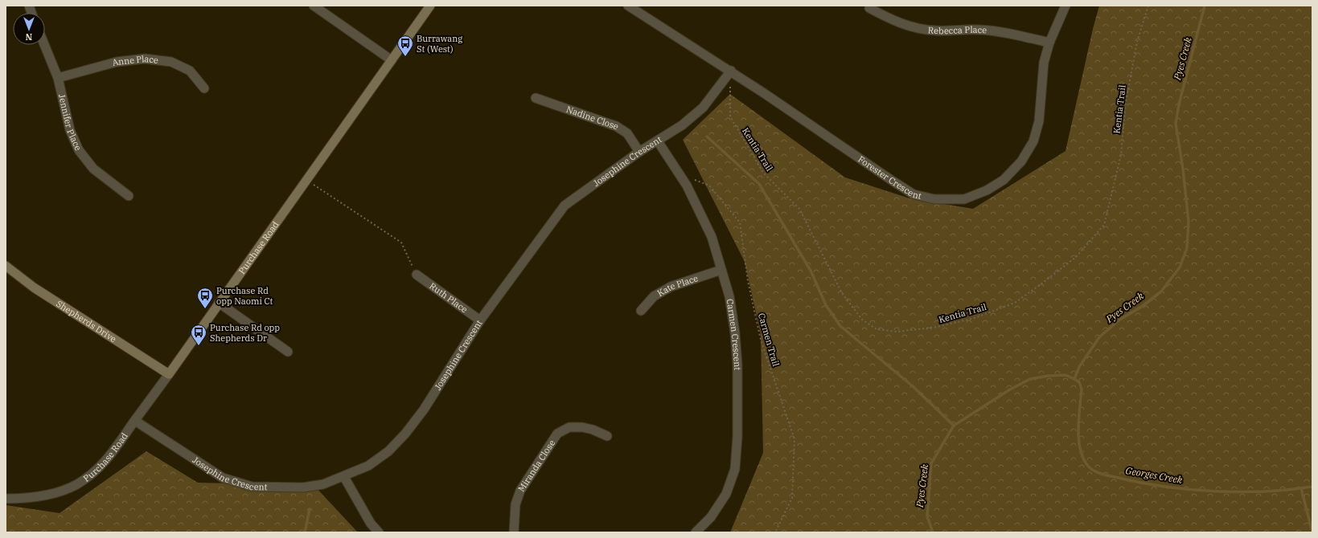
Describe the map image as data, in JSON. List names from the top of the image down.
{
  "streets": {
    "main road": ["Purchase Road", "Shepherds Drive"],
    "street": [
      "Rebecca Place",
      "Anne Place",
      "Nadine Close",
      "Jennifer Place",
      "Josephine Crescent",
      "Forester Crescent",
      "Kate Place",
      "Ruth Place",
      "Carmen Crescent",
      "Miranda Close"
    ],
    "path": ["Kentia Trail", "Carmen Trail"]
  },
  "crossings": [
    ["Rebecca Place", "Forester Crescent"],
    ["Anne Place", "Jennifer Place"],
    ["Kentia Trail", "Josephine Crescent"],
    ["Kentia Trail", "Forester Crescent"],
    ["Nadine Close", "Josephine Crescent"],
    ["Josephine Crescent", "Forester Crescent"],
    ["Josephine Crescent", "Purchase Road"],
    ["Josephine Crescent", "Ruth Place"],
    ["Josephine Crescent", "Carmen Crescent"],
    ["Purchase Road", "Shepherds Drive"],
    ["Kate Place", "Carmen Crescent"],
    ["Carmen Crescent", "Carmen Trail"]
  ],
  "water": ["Pyes Creek", "Georges Creek"],
  "places": {
    "bus stop": ["Burrawang St (West)", "Purchase Rd opp Naomi Ct", "Purchase Rd opp Shepherds Dr"]
  },
  "north": "bottom"
}
